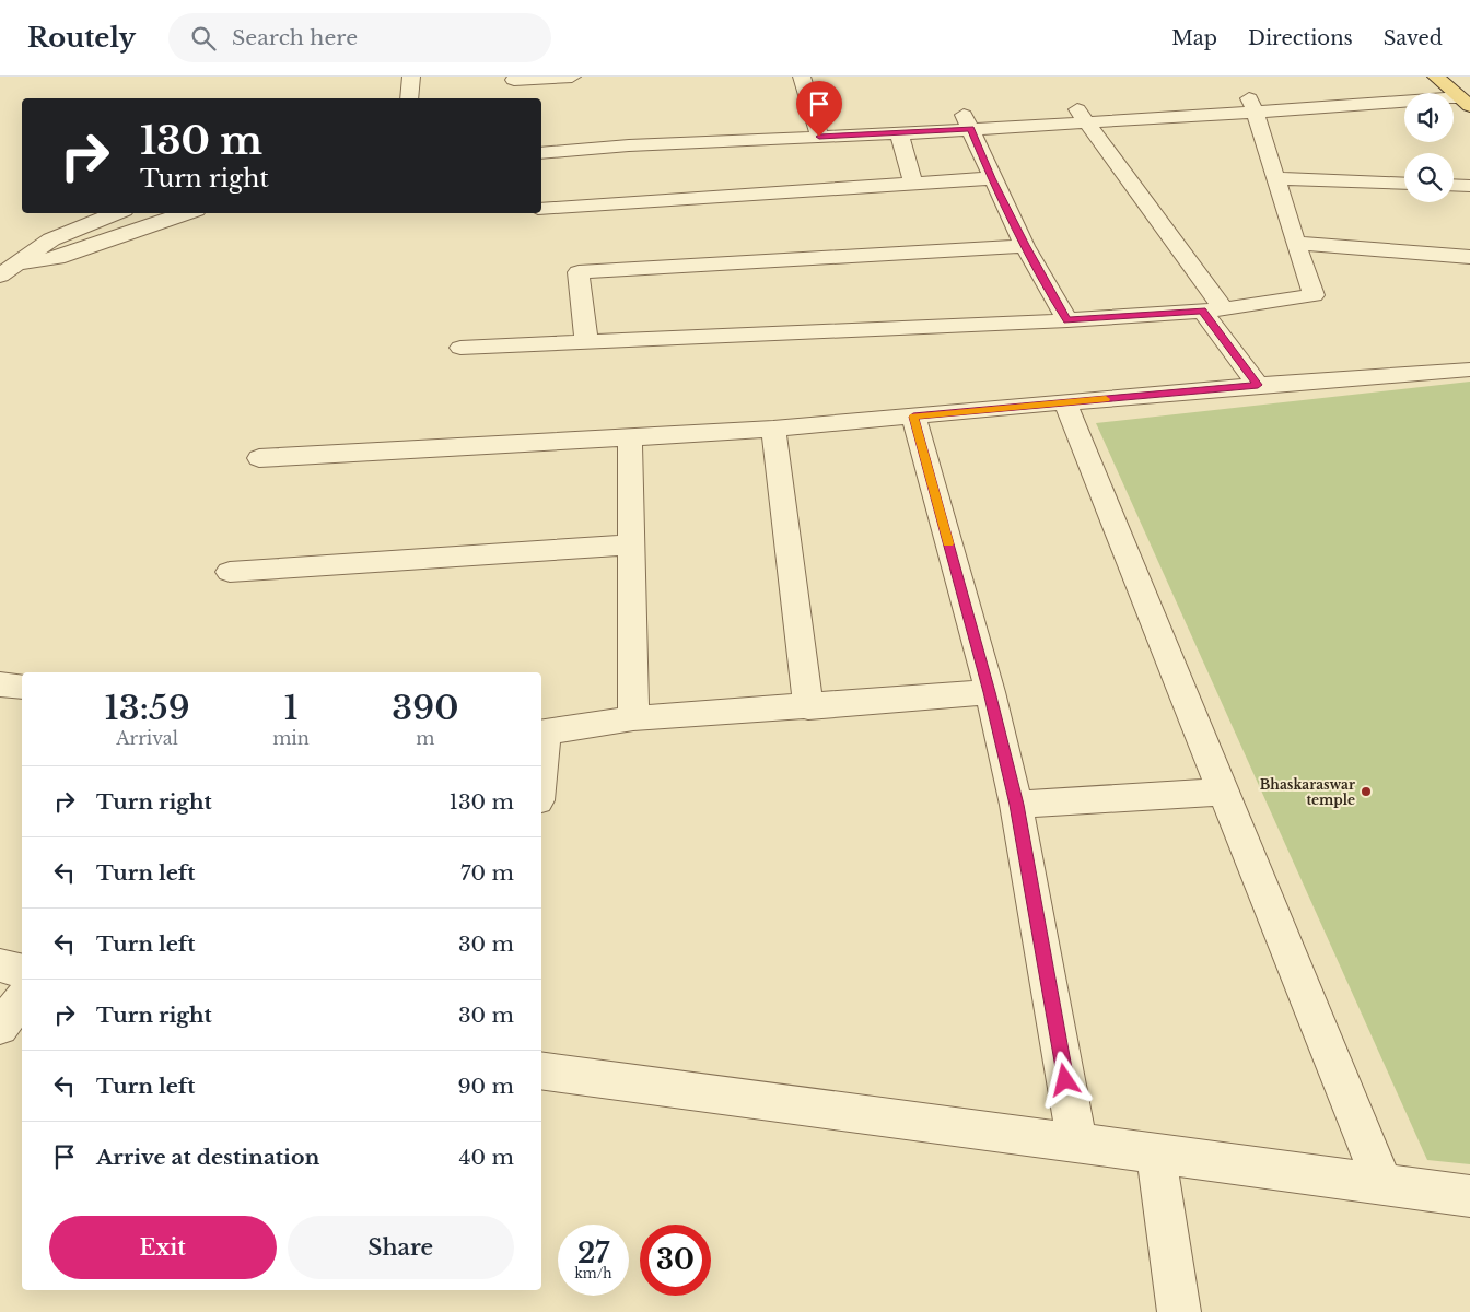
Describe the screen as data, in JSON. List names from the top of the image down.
{
  "places": ["Bhaskaraswar temple"],
  "page": {
    "header": "Routely",
    "search": "Search here",
    "nav": ["Map", "Directions", "Saved"],
    "turn": ["130 m", "Turn right"],
    "eta": [
      "13:59",
      "Arrival",
      "1",
      "min",
      "390",
      "m"
    ],
    "list": [
      {
        "name": "Turn right",
        "value": "130 m"
      },
      {
        "name": "Turn left",
        "value": "70 m"
      },
      {
        "name": "Turn left",
        "value": "30 m"
      },
      {
        "name": "Turn right",
        "value": "30 m"
      },
      {
        "name": "Turn left",
        "value": "90 m"
      },
      {
        "name": "Arrive at destination",
        "value": "40 m"
      }
    ],
    "buttons": ["Exit", "Share"],
    "speed": "27 km/h",
    "limit": "30"
  }
}
